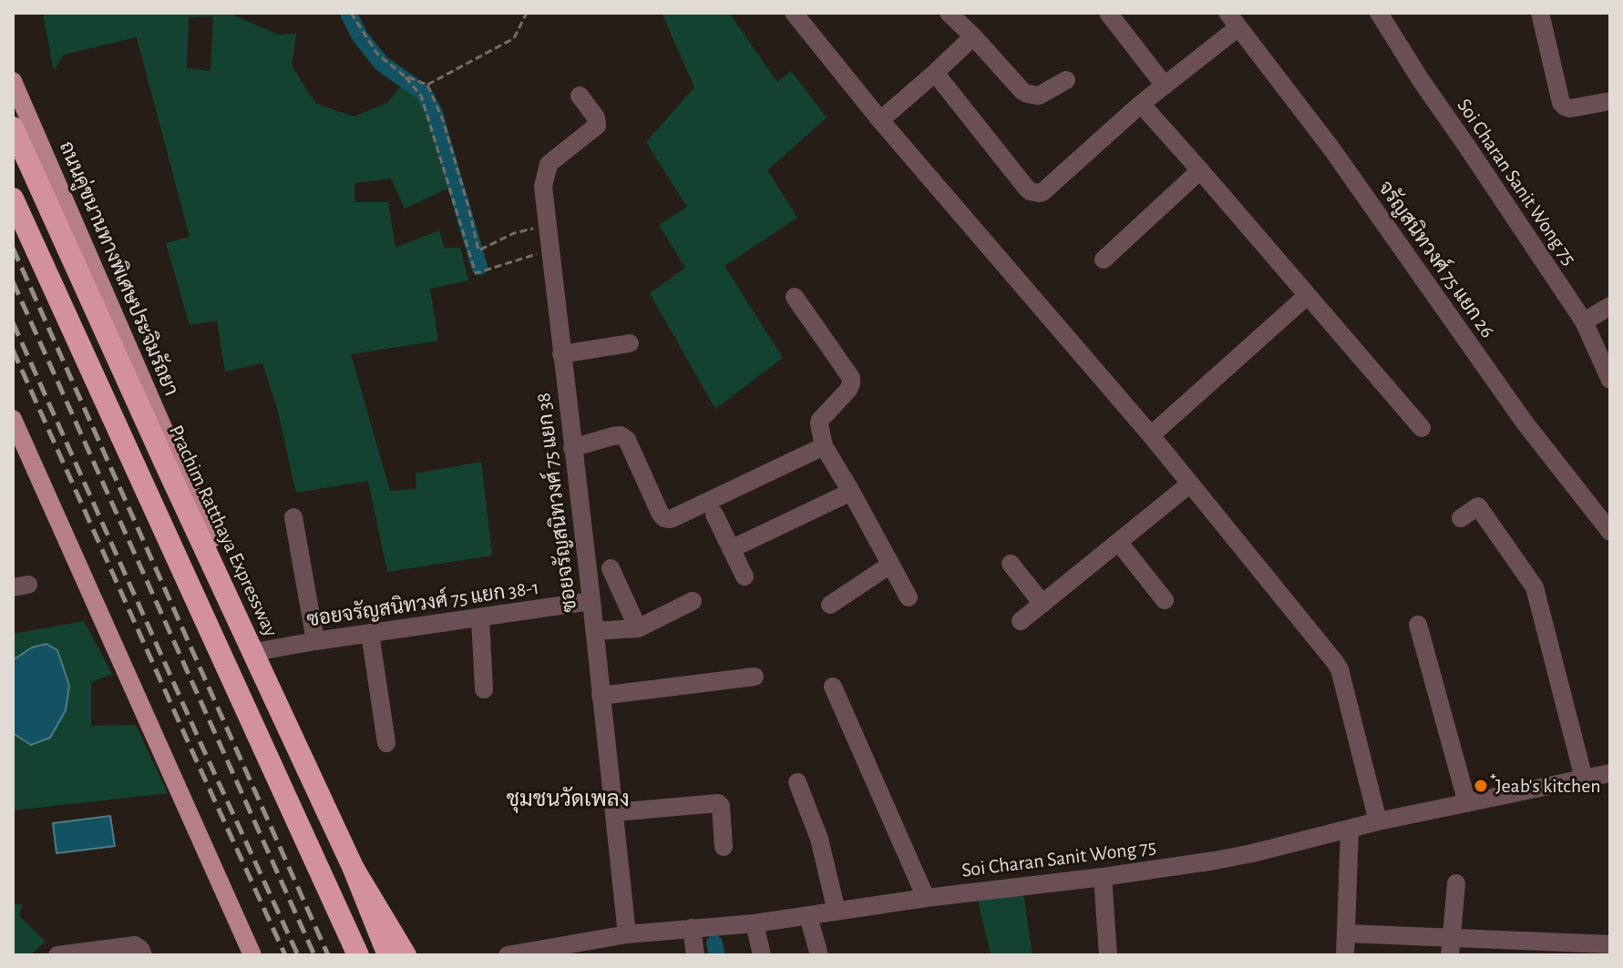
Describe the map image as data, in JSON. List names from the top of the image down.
{
  "streets": {
    "highway": ["Prachim Ratthaya Expressway"],
    "main road": ["ถนนคู่ขนานทางพิเศษประจิมรัถยา"],
    "street": [
      "Soi Charan Sanit Wong 75",
      "จรัญสนิทวงศ์ 75 แยก 26",
      "ซอยจรัญสนิทวงศ์ 75 แยก 38",
      "ซอยจรัญสนิทวงศ์ 75 แยก 38-1"
    ]
  },
  "crossings": [
    ["Soi Charan Sanit Wong 75", "ซอยจรัญสนิทวงศ์ 75 แยก 38"],
    ["ถนนคู่ขนานทางพิเศษประจิมรัถยา", "Prachim Ratthaya Expressway"],
    ["ถนนคู่ขนานทางพิเศษประจิมรัถยา", "ซอยจรัญสนิทวงศ์ 75 แยก 38-1"],
    ["ซอยจรัญสนิทวงศ์ 75 แยก 38", "ซอยจรัญสนิทวงศ์ 75 แยก 38-1"]
  ],
  "districts": ["ชุมชนวัดเพลง"],
  "places": ["๋Jeab's kitchen"]
}
